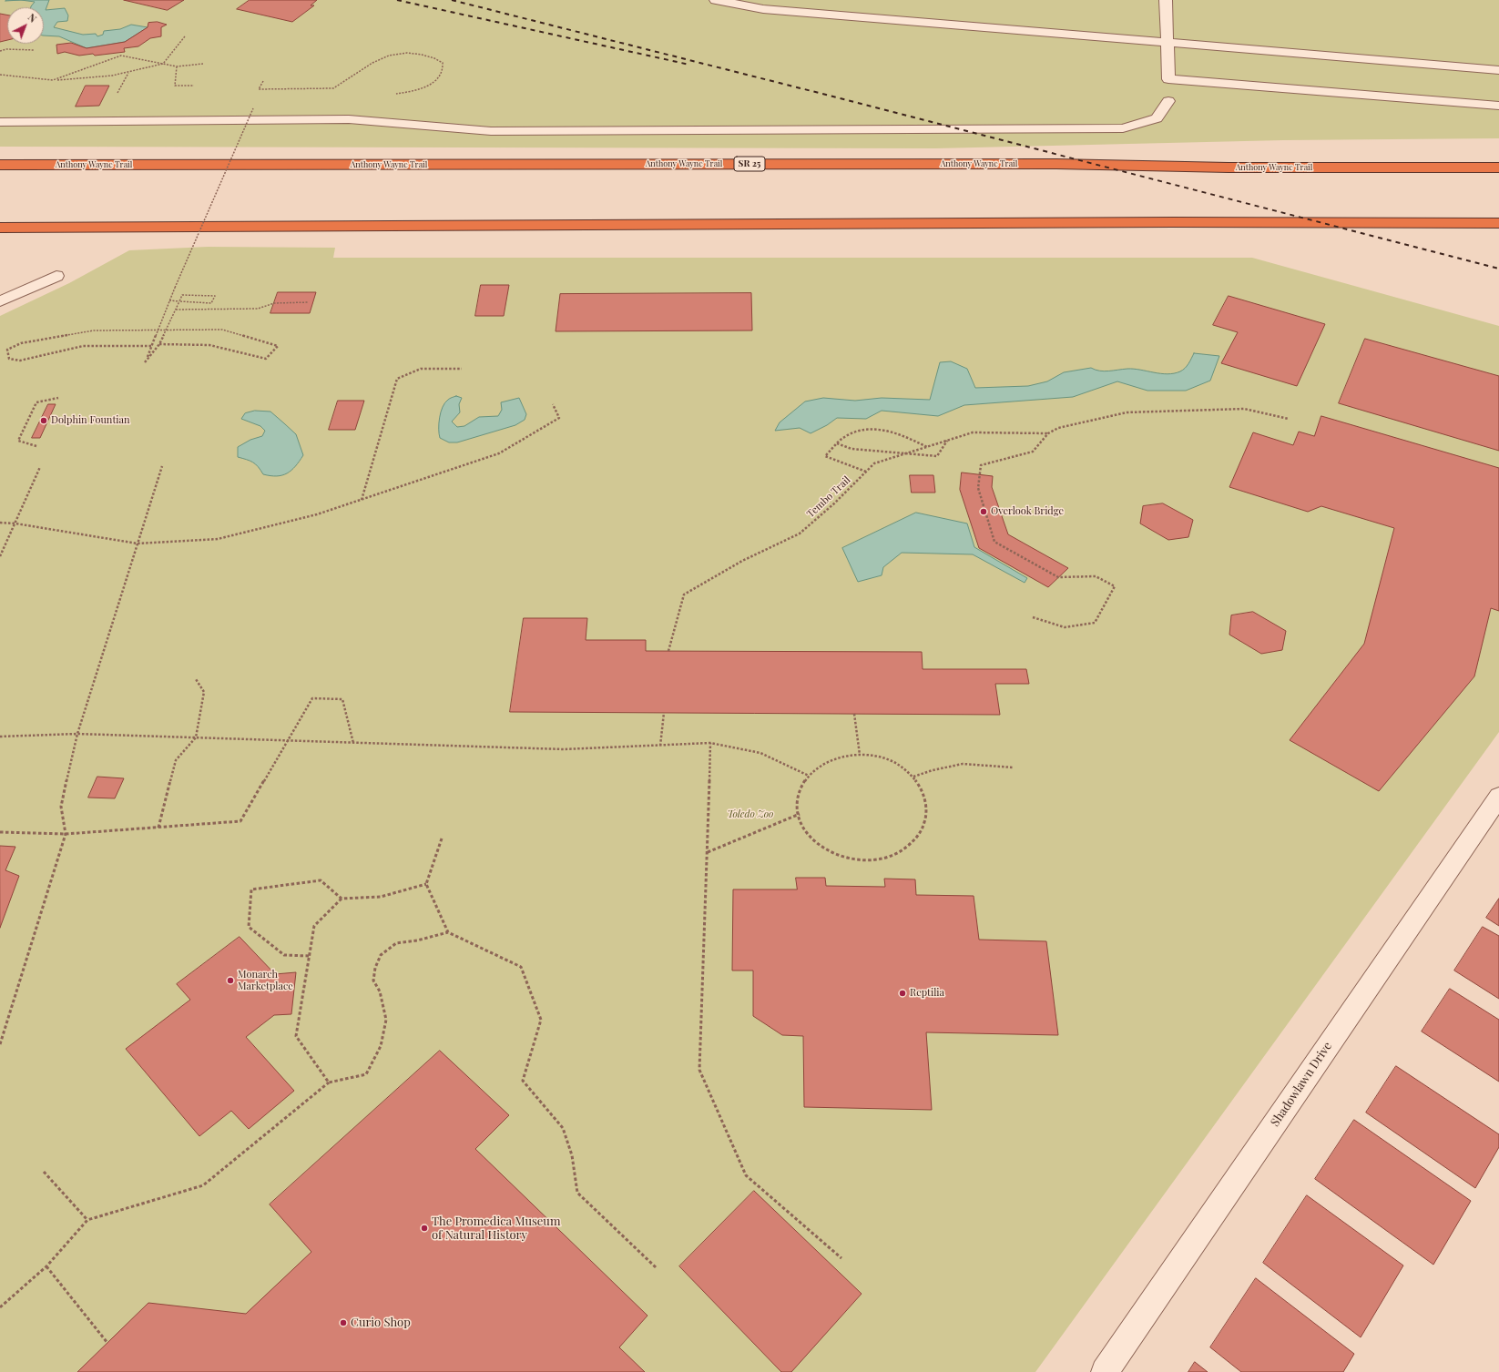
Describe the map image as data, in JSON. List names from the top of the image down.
{
  "streets": {
    "highway": ["Anthony Wayne Trail", "SR 25"],
    "street": ["Shadowlawn Drive"],
    "path": ["Tembo Trail"]
  },
  "parks": ["Toledo Zoo"],
  "places": [
    "Dolphin Fountian",
    "Overlook Bridge",
    "Monarch Marketplace",
    "Reptilia",
    "The Promedica Museum of Natural History",
    "Curio Shop"
  ],
  "north": "top right"
}
